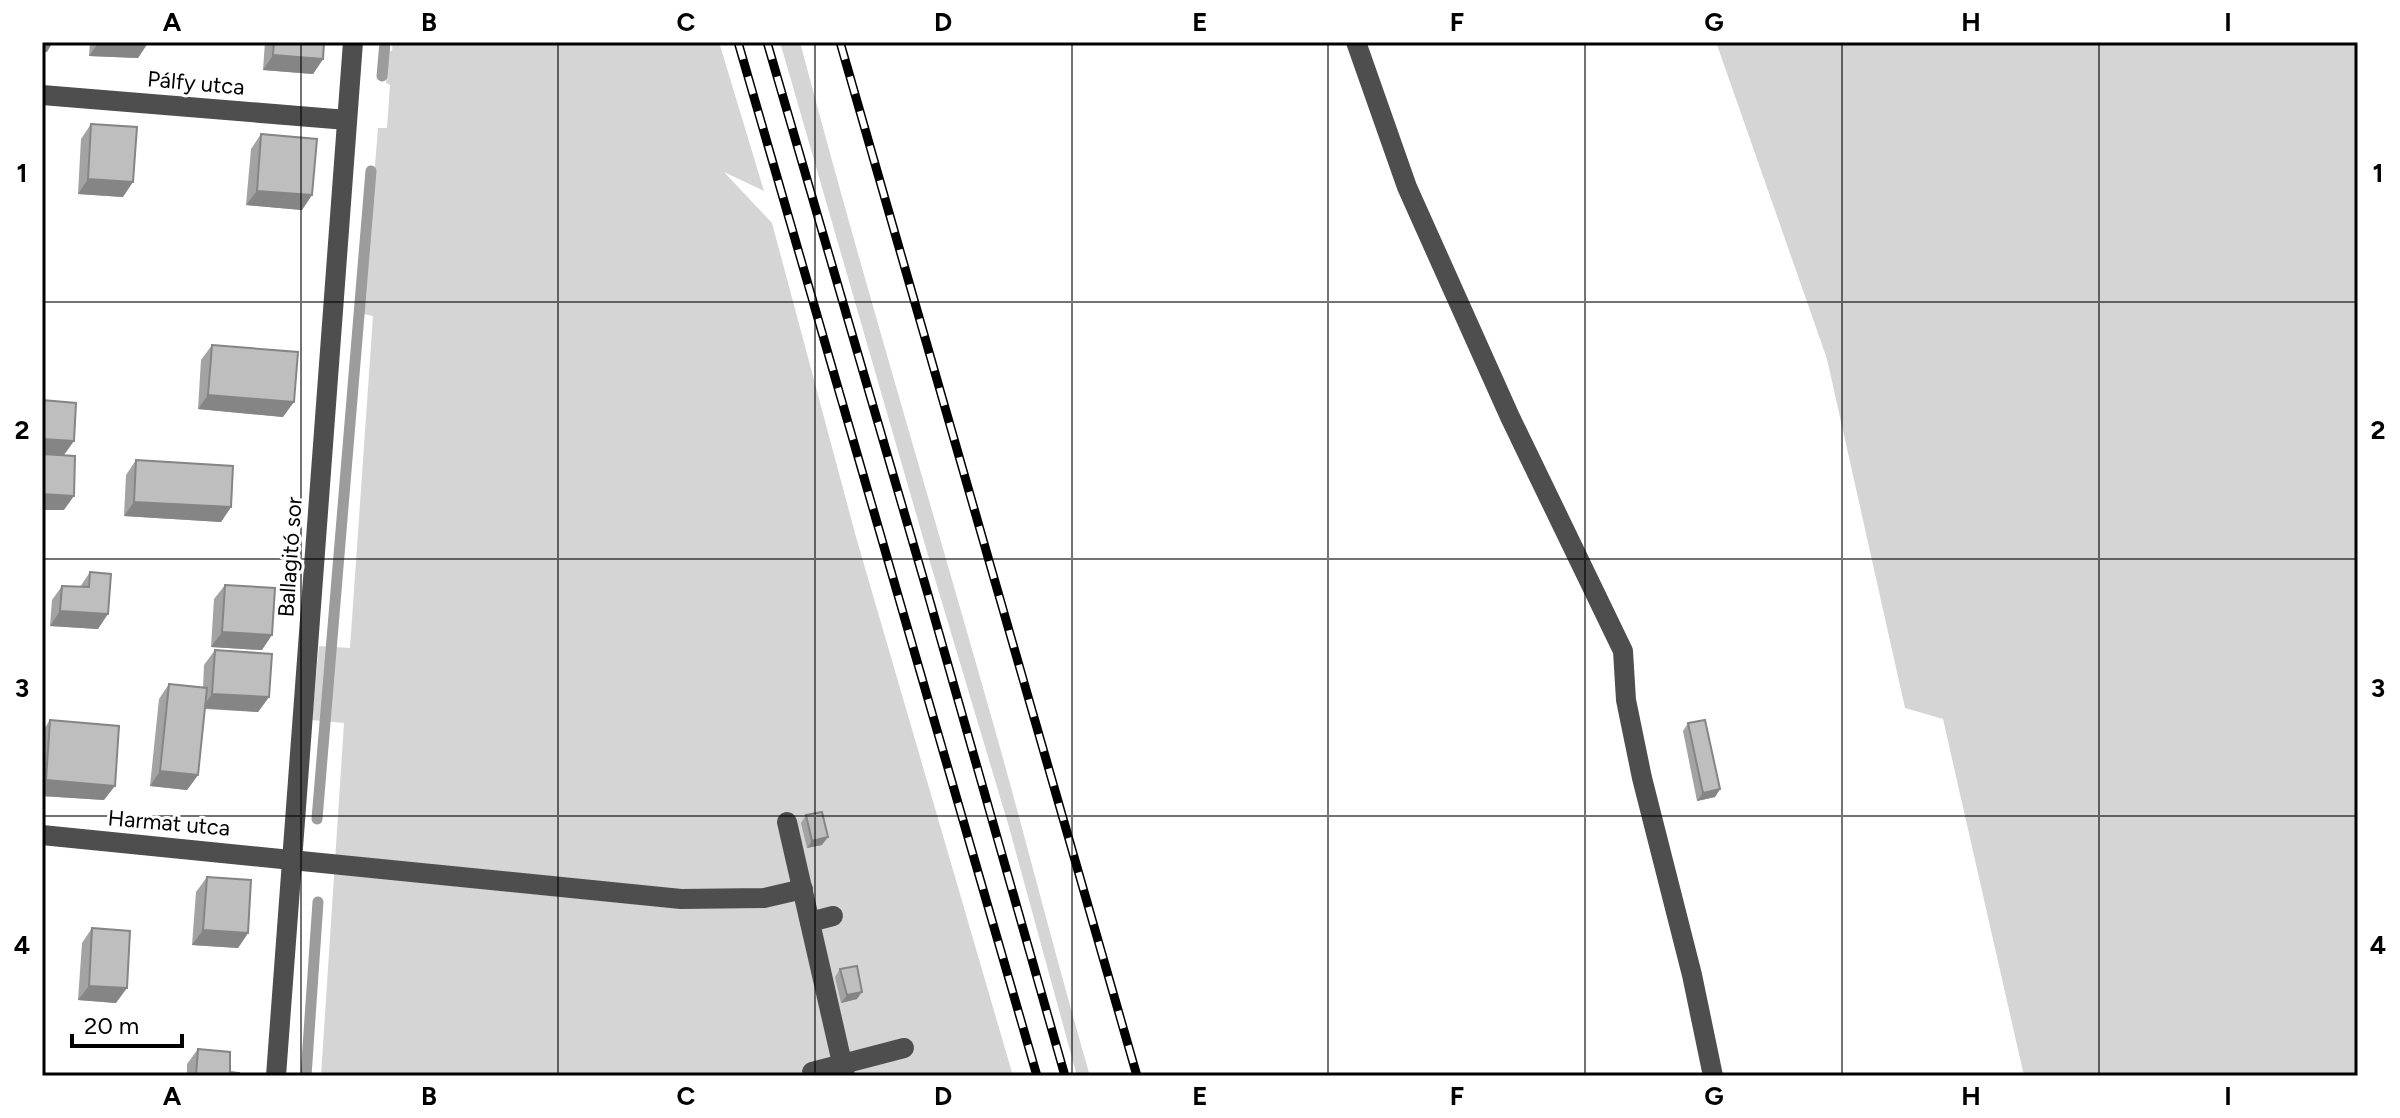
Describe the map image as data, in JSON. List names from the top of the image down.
{
  "streets": {
    "street": ["Pálfy utca", "Ballagitó sor", "Harmat utca"]
  },
  "crossings": [
    ["Pálfy utca", "Ballagitó sor"],
    ["Ballagitó sor", "Harmat utca"]
  ],
  "scale_bar": "20 m",
  "grid": {
    "columns": [
      "A",
      "B",
      "C",
      "D",
      "E",
      "F",
      "G",
      "H",
      "I"
    ],
    "rows": [
      "1",
      "2",
      "3",
      "4"
    ]
  }
}
